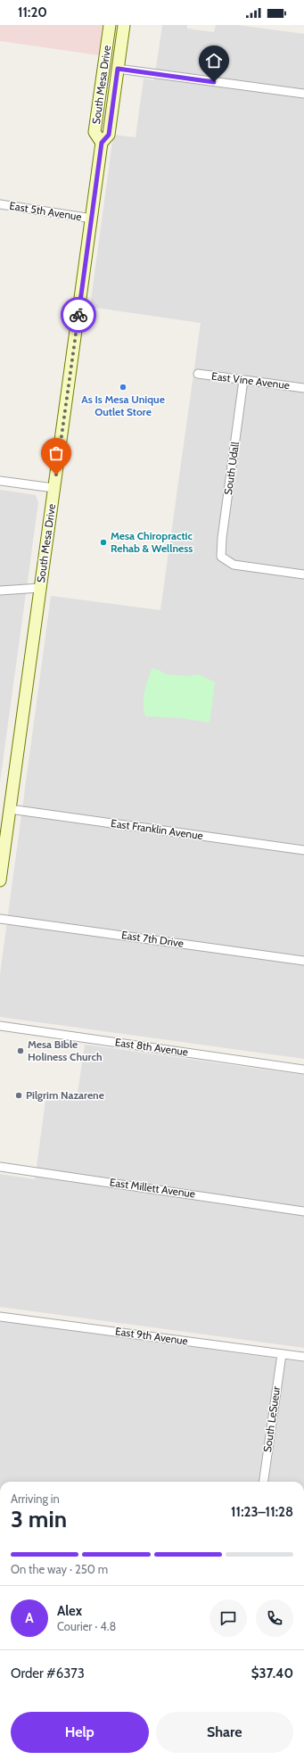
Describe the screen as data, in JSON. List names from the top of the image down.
{
  "streets": {
    "main road": ["South Mesa Drive"],
    "street": [
      "East 5th Avenue",
      "East Vine Avenue",
      "South Udall",
      "East Franklin Avenue",
      "East 7th Drive",
      "East 8th Avenue",
      "East Millett Avenue",
      "East 9th Avenue",
      "South LeSueur"
    ]
  },
  "crossings": [
    ["South Mesa Drive", "East 5th Avenue"],
    ["South Mesa Drive", "East Franklin Avenue"],
    ["East Vine Avenue", "South Udall"],
    ["East 9th Avenue", "South LeSueur"]
  ],
  "places": [
    "As Is Mesa Unique Outlet Store",
    "Mesa Chiropractic Rehab & Wellness",
    "Mesa Bible Holiness Church",
    "Pilgrim Nazarene"
  ],
  "page": {
    "status": "11:20",
    "heading": ["3 min", "Arriving in", "11:23–11:28"],
    "panel": [
      "Alex",
      "Courier · 4.8",
      "Order #6373",
      "$37.40"
    ],
    "bar": "On the way · 250 m",
    "round": "A",
    "buttons": ["Help", "Share"]
  }
}
